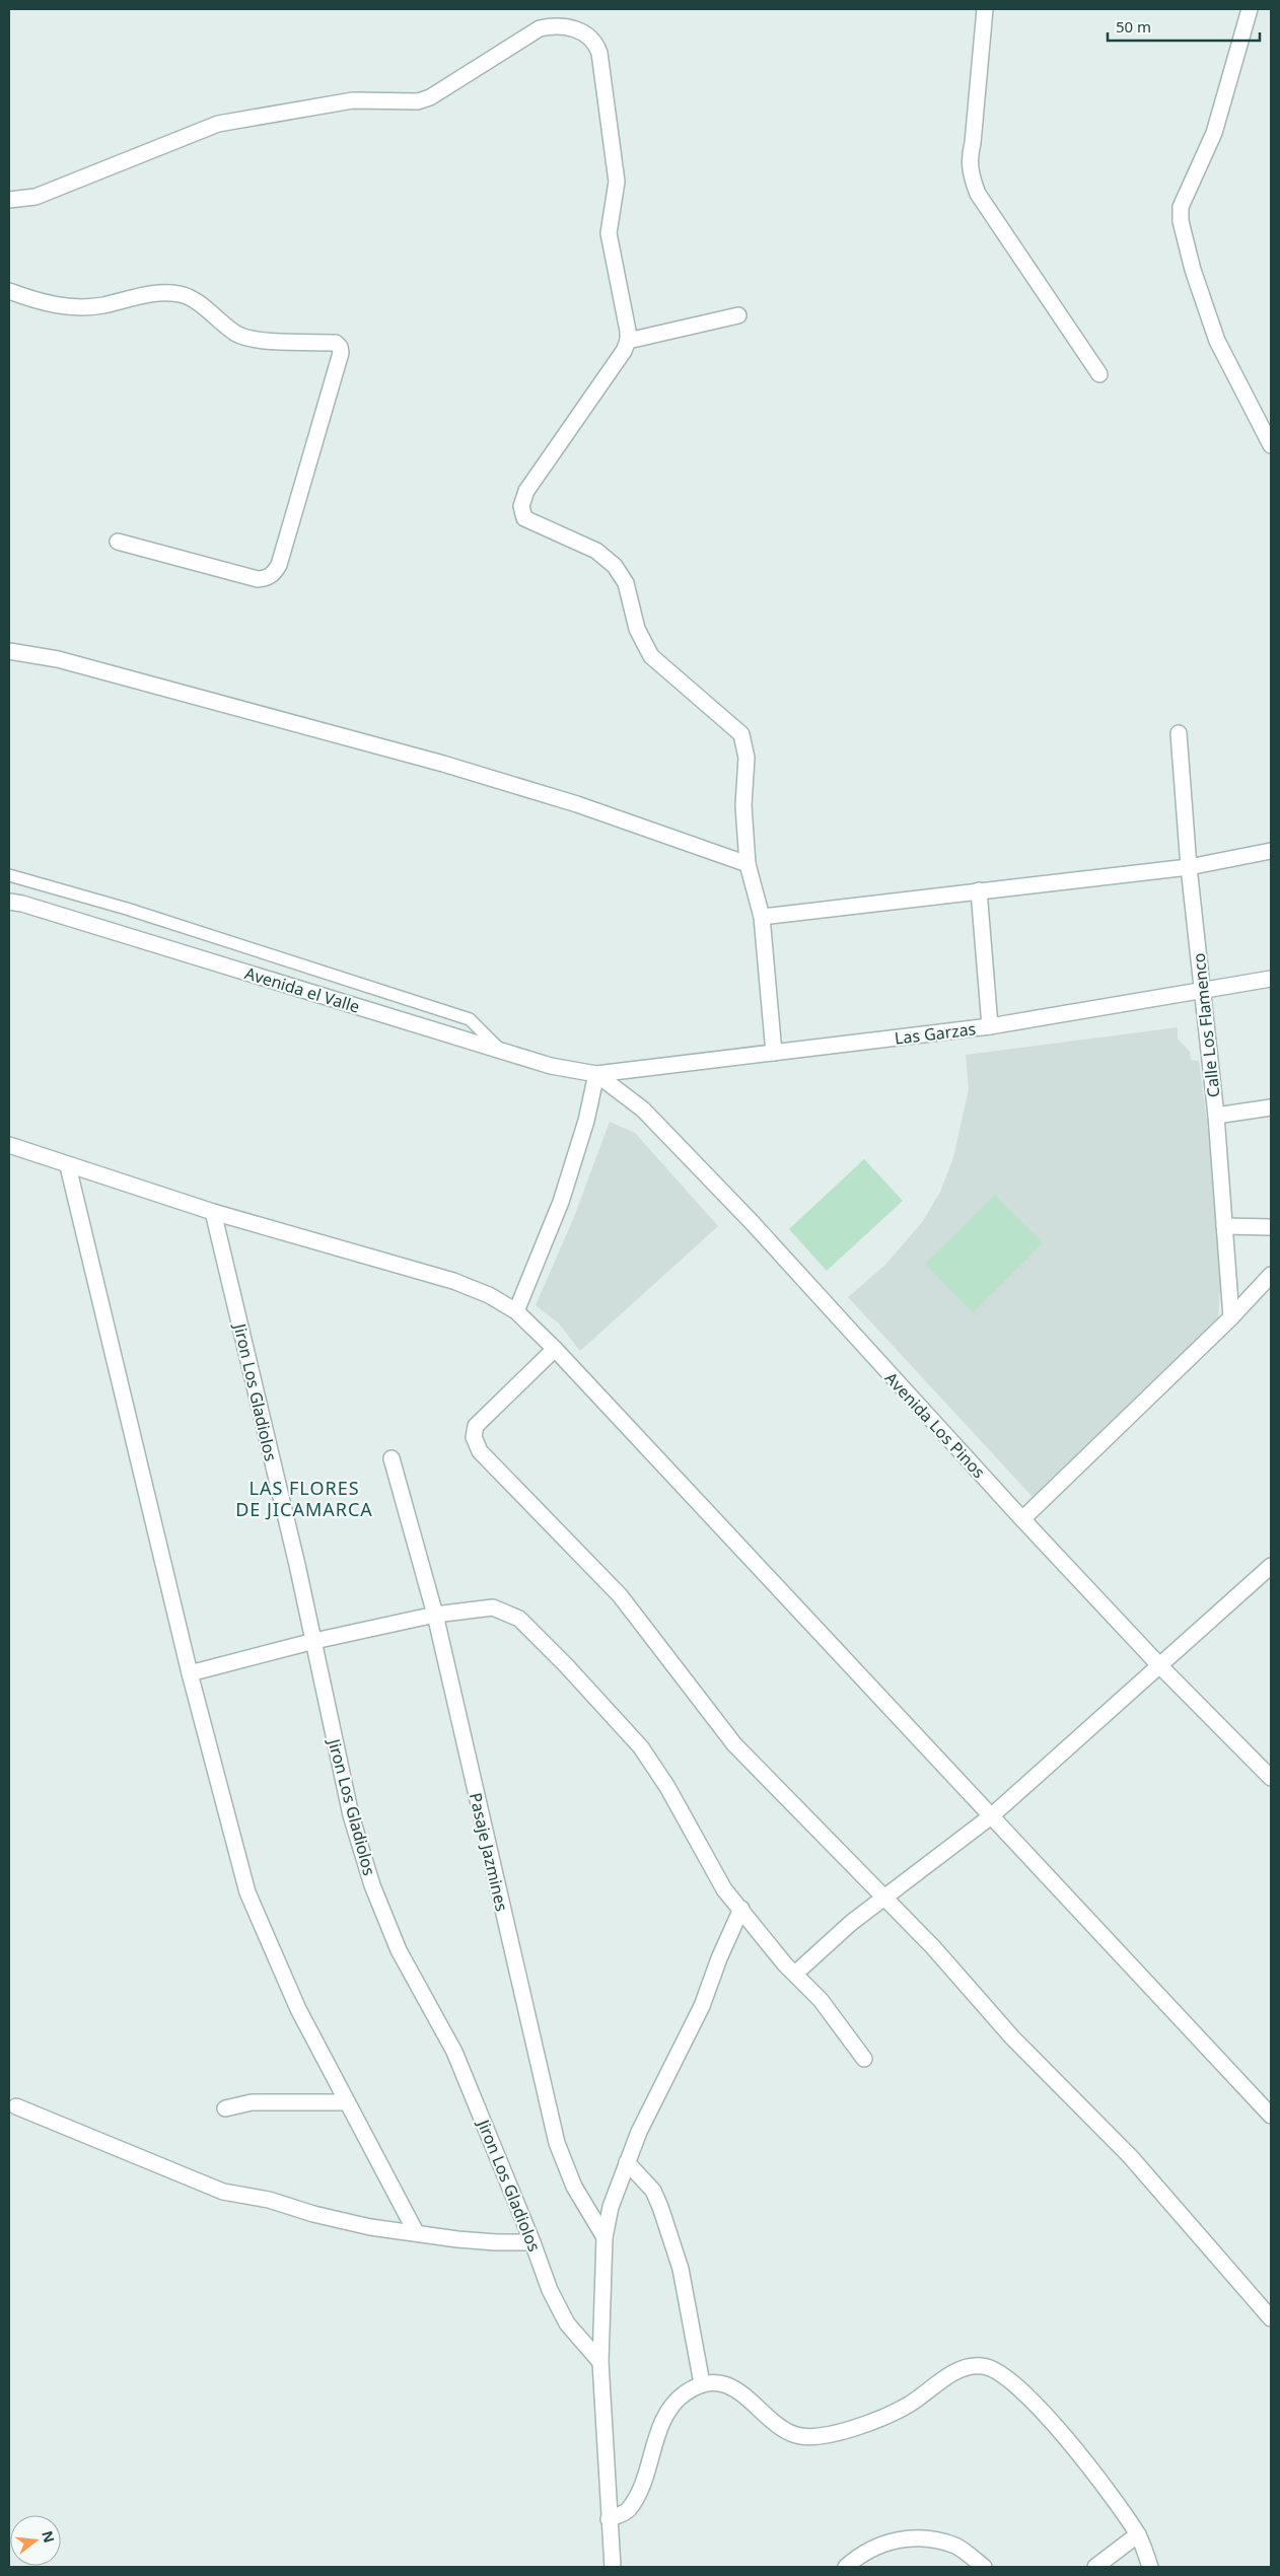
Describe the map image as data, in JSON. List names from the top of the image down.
{
  "streets": {
    "street": [
      "Avenida el Valle",
      "Calle Los Flamenco",
      "Las Garzas",
      "Jiron Los Gladiolos",
      "Avenida Los Pinos",
      "Pasaje Jazmines"
    ]
  },
  "crossings": [
    ["Avenida el Valle", "Las Garzas"],
    ["Avenida el Valle", "Avenida Los Pinos"],
    ["Calle Los Flamenco", "Las Garzas"],
    ["Las Garzas", "Avenida Los Pinos"]
  ],
  "districts": ["LAS FLORES DE JICAMARCA"],
  "scale_bar": "50 m",
  "north": "right"
}
